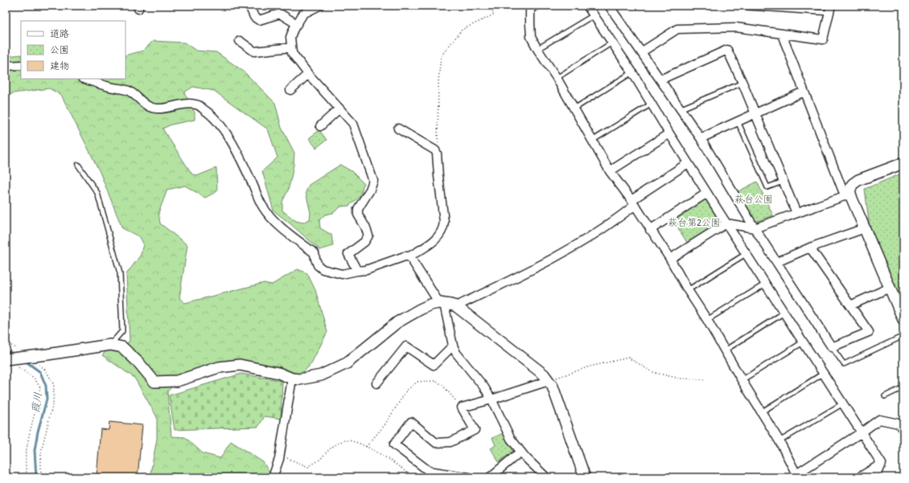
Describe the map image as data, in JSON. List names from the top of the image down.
{
  "water": ["葭川"],
  "parks": ["萩台公園", "萩台第2公園"],
  "legend": ["道路", "公園", "建物"]
}
